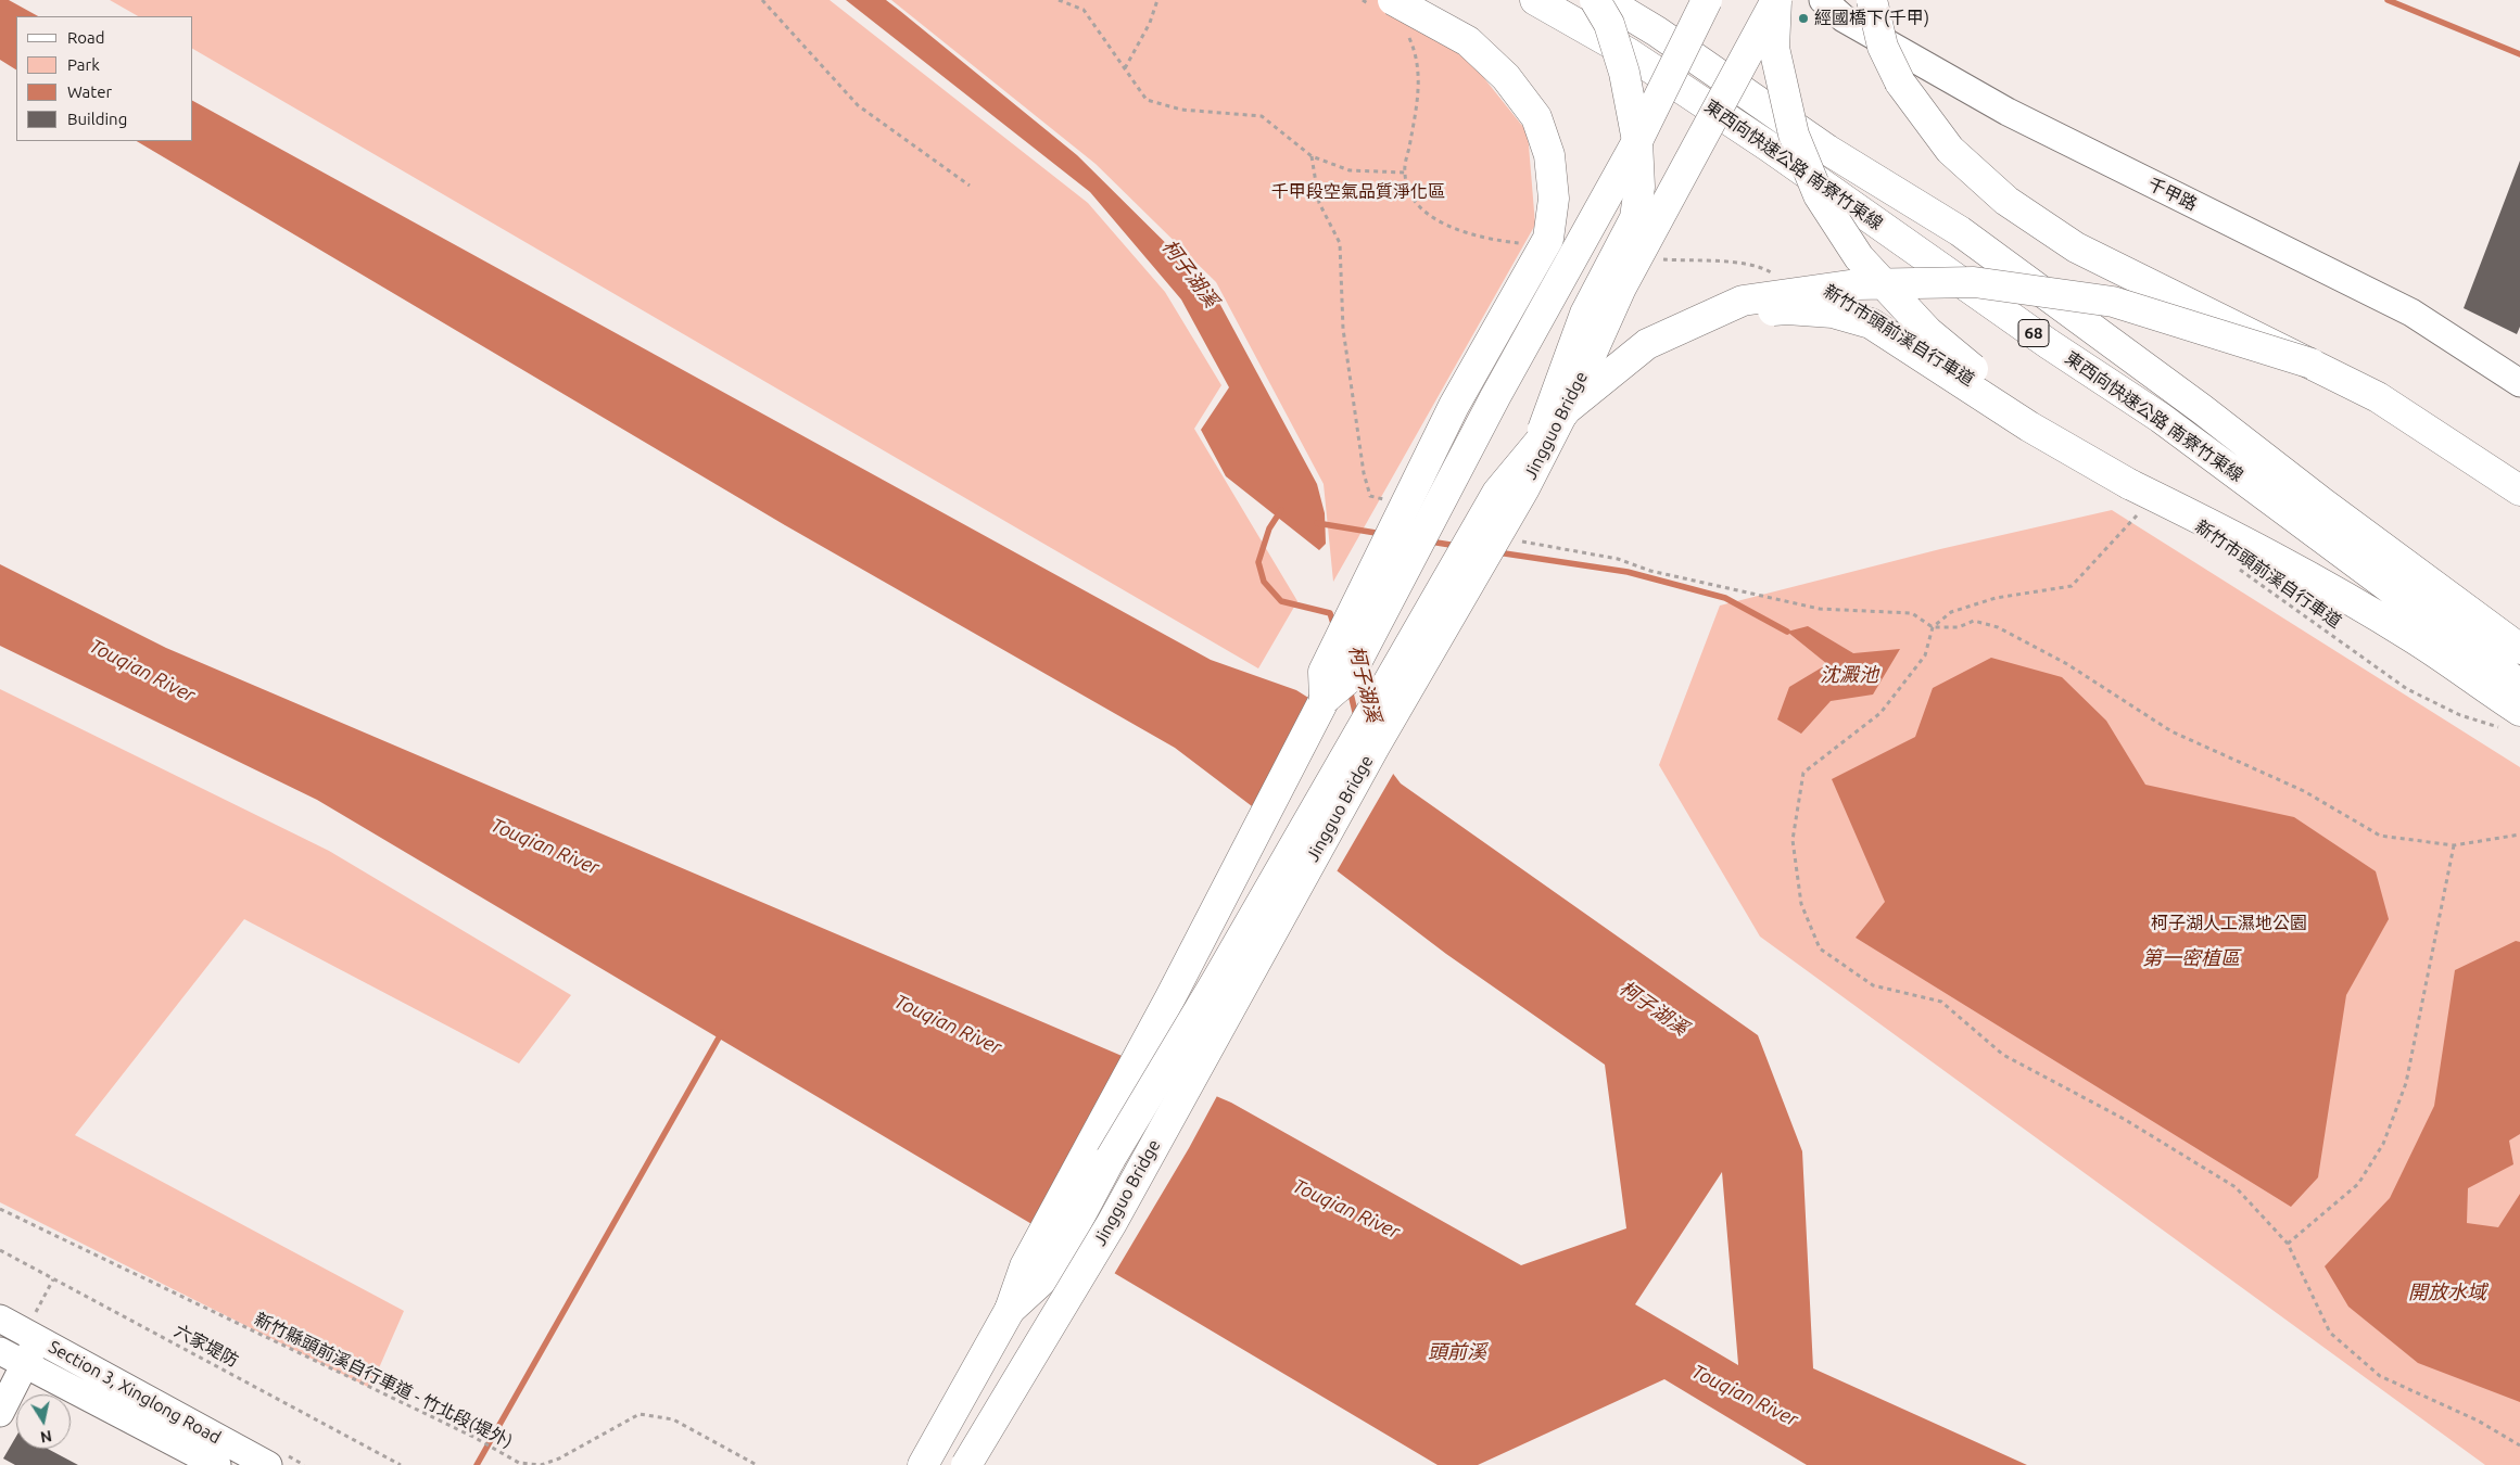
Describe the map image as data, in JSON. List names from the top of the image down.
{
  "streets": {
    "main road": ["東西向快速公路 南寮竹東線", "68", "Jingguo Bridge"],
    "street": ["千甲路", "Section 3, Xinglong Road"],
    "path": ["新竹市頭前溪自行車道", "六家堤防", "新竹縣頭前溪自行車道 - 竹北段(堤外)"]
  },
  "water": [
    "柯子湖溪",
    "Touqian River",
    "沈澱池",
    "第一密植區",
    "開放水域",
    "頭前溪"
  ],
  "parks": ["千甲段空氣品質淨化區", "柯子湖人工濕地公園"],
  "places": ["經國橋下(千甲)"],
  "legend": [
    "Road",
    "Park",
    "Water",
    "Building"
  ],
  "north": "bottom"
}
